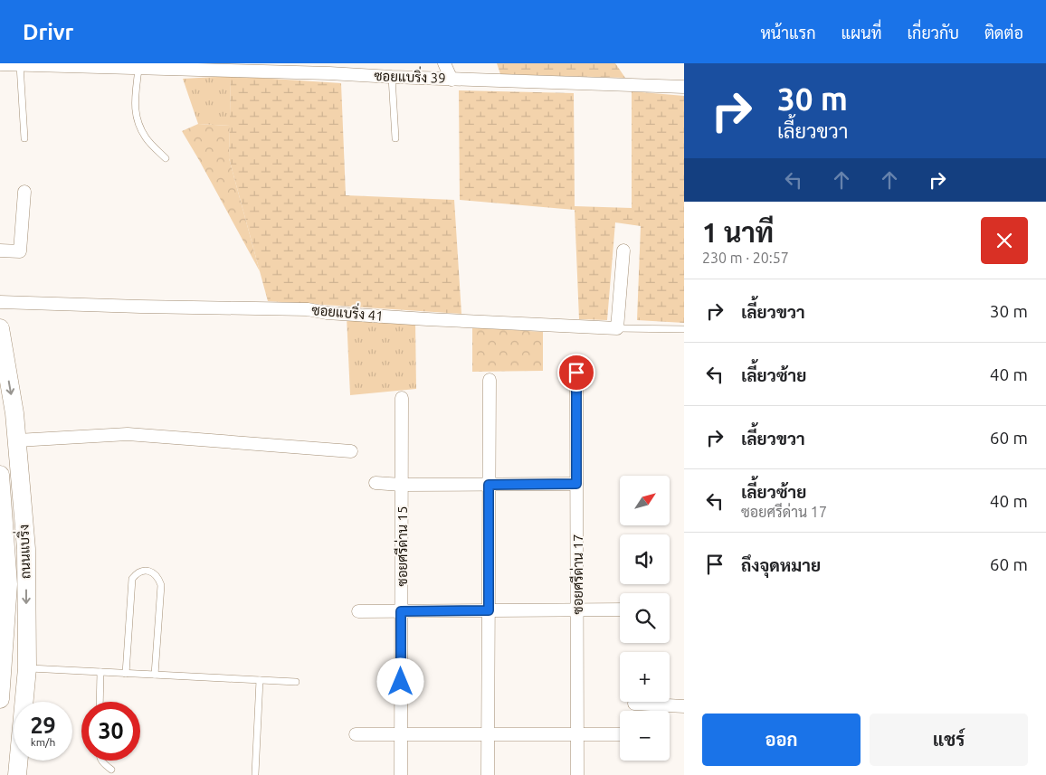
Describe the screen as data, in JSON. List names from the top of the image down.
{
  "streets": {
    "main road": ["ถนนแบริ่ง"],
    "street": [
      "ซอยแบริ่ง 39",
      "ซอยแบริ่ง 41",
      "ซอยศรีด่าน 15",
      "ซอยศรีด่าน 17"
    ]
  },
  "north": "top right",
  "page": {
    "header": "Drivr",
    "nav": [
      "หน้าแรก",
      "แผนที่",
      "เกี่ยวกับ",
      "ติดต่อ"
    ],
    "turn": ["30 m", "เลี้ยวขวา"],
    "heading": ["1 นาที", "230 m · 20:57"],
    "list": [
      {
        "name": "เลี้ยวขวา",
        "value": "30 m"
      },
      {
        "name": "เลี้ยวซ้าย",
        "value": "40 m"
      },
      {
        "name": "เลี้ยวขวา",
        "value": "60 m"
      },
      {
        "name": "เลี้ยวซ้าย",
        "note": "ซอยศรีด่าน 17",
        "value": "40 m"
      },
      {
        "name": "ถึงจุดหมาย",
        "value": "60 m"
      }
    ],
    "map_buttons": ["+", "−"],
    "speed": "29 km/h",
    "limit": "30",
    "buttons": ["ออก", "แชร์"]
  }
}
